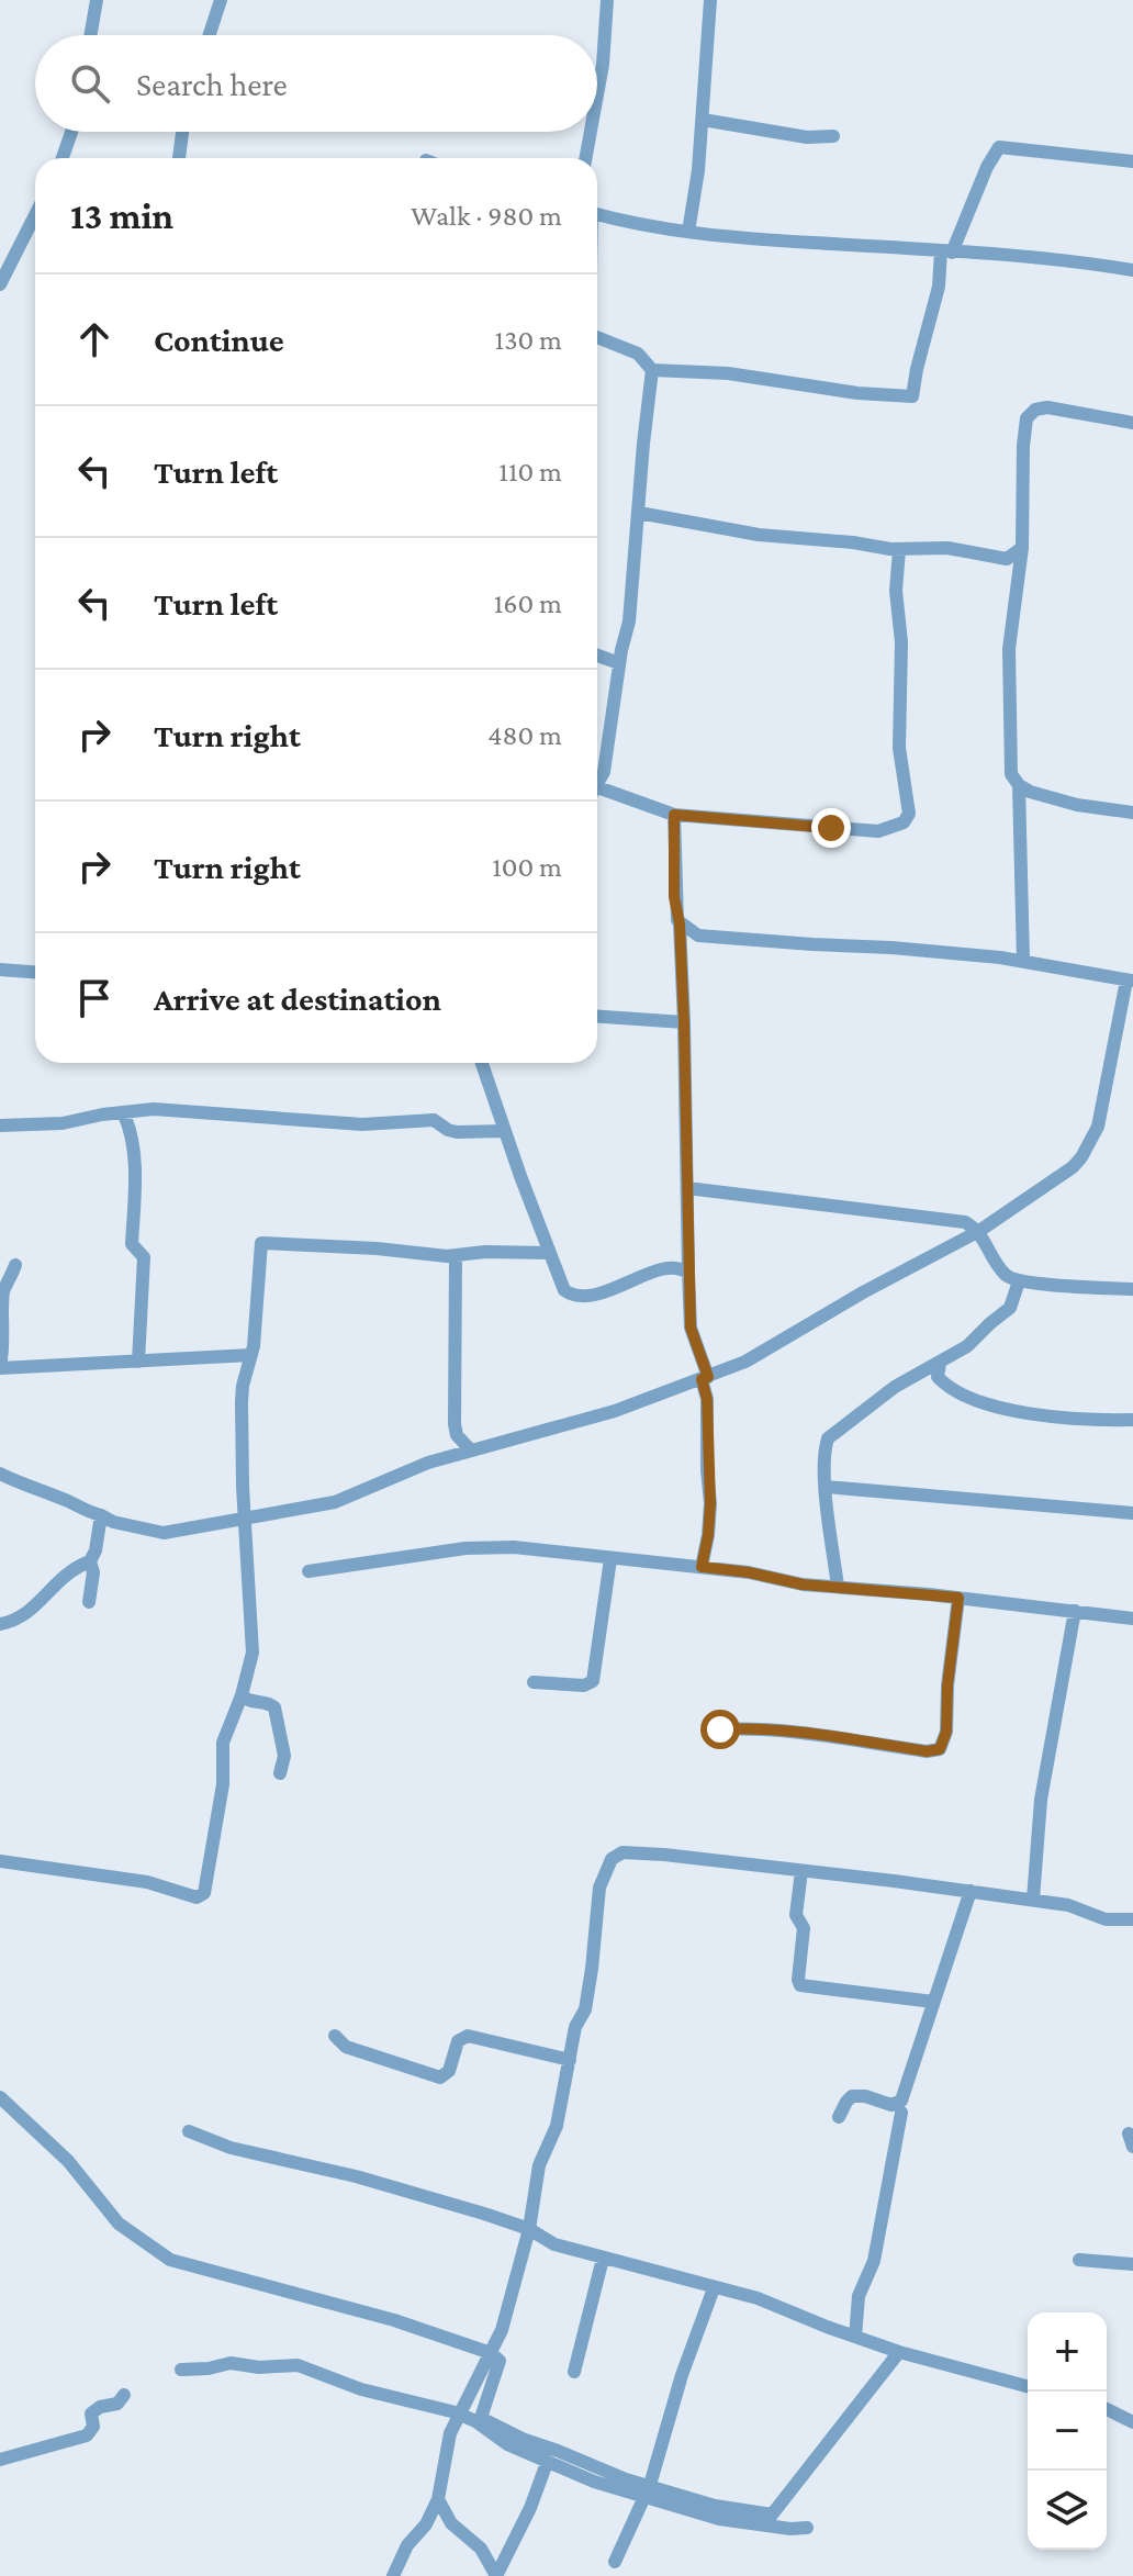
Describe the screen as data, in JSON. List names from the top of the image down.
{
  "page": {
    "search": "Search here",
    "heading": ["13 min", "Walk · 980 m"],
    "list": [
      ["Continue", "130 m"],
      ["Turn left", "110 m"],
      ["Turn left", "160 m"],
      ["Turn right", "480 m"],
      ["Turn right", "100 m"],
      "Arrive at destination"
    ],
    "map_buttons": ["+", "−"]
  }
}
